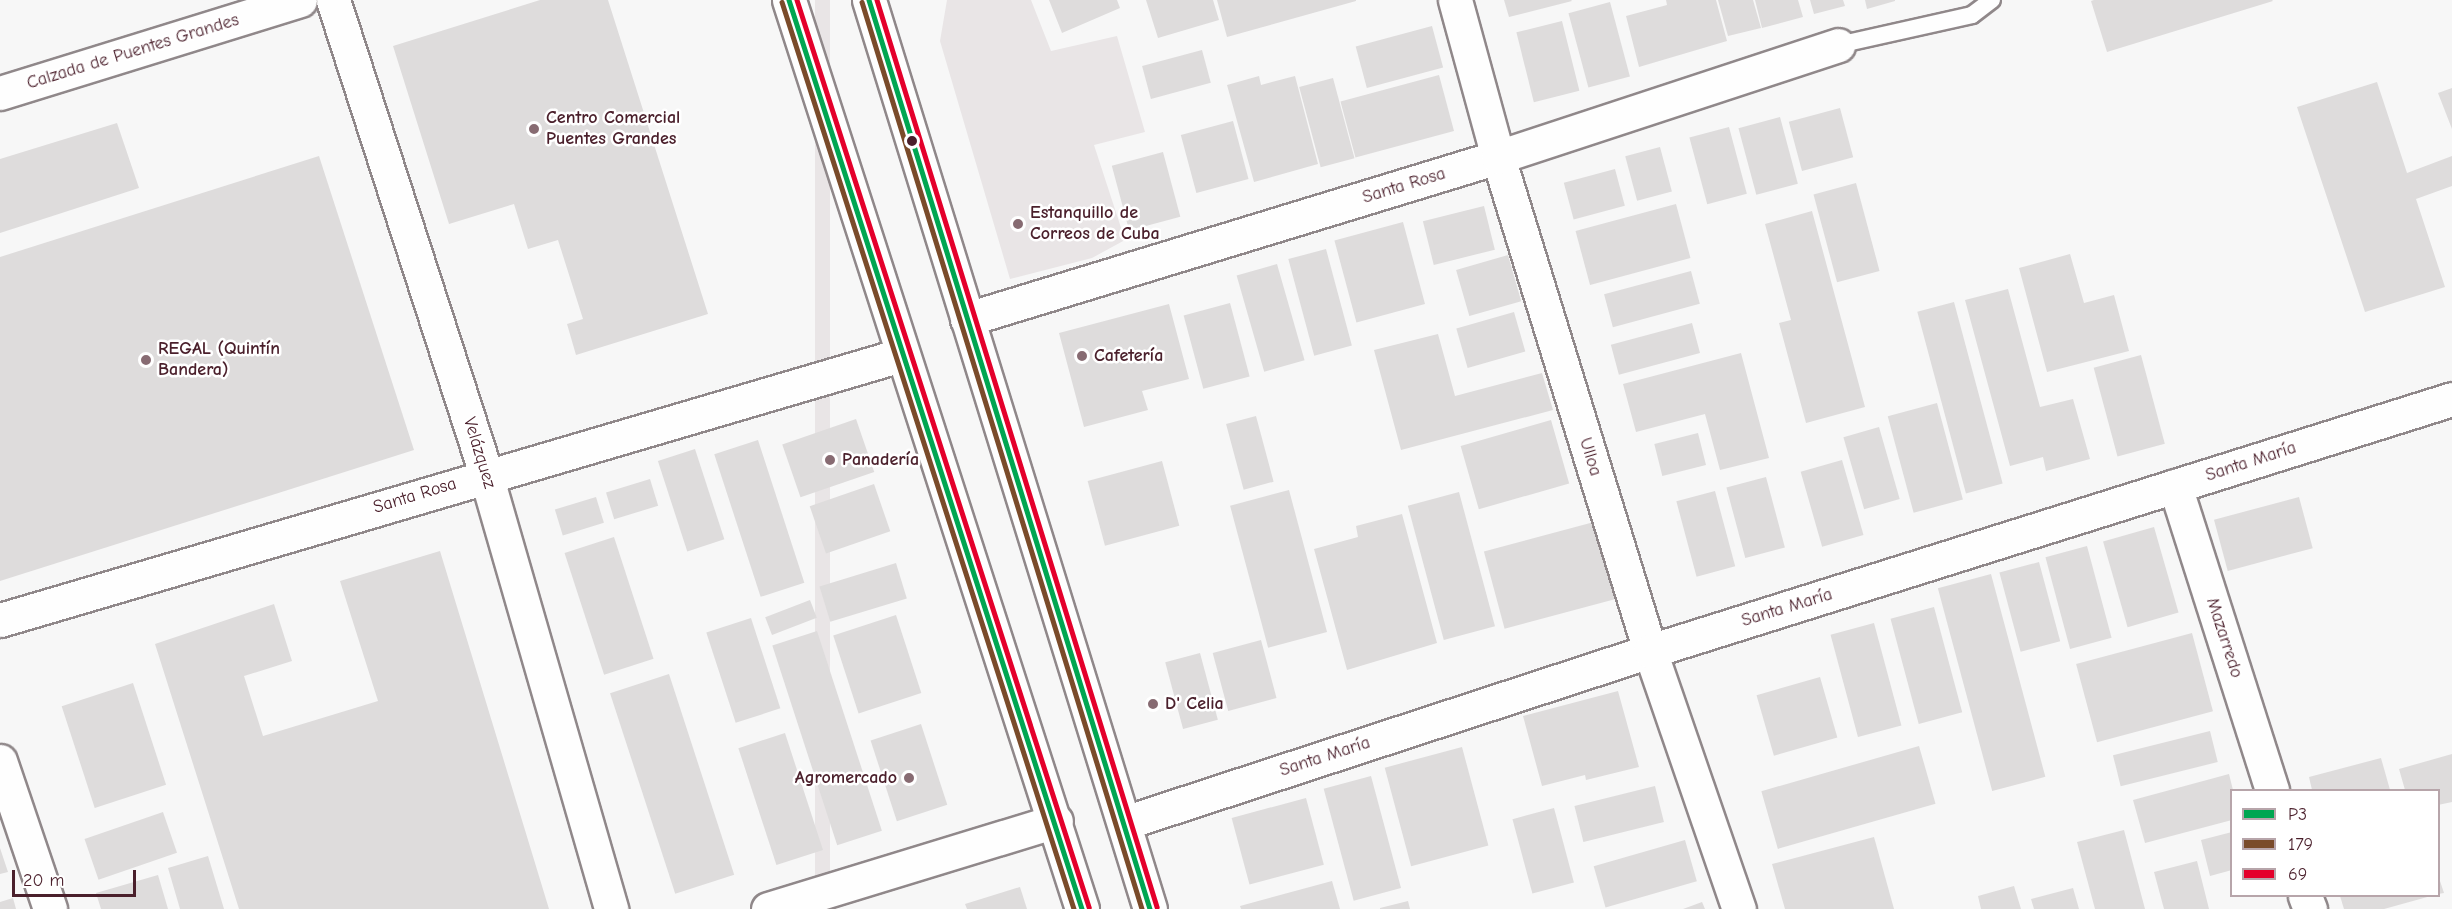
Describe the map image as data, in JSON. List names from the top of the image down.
{
  "streets": {
    "street": [
      "Calzada de Puentes Grandes",
      "Santa Rosa",
      "Velázquez",
      "Ulloa",
      "Santa María",
      "Mazarredo"
    ]
  },
  "crossings": [
    ["Santa Rosa", "Velázquez"],
    ["Santa Rosa", "Ulloa"],
    ["Ulloa", "Santa María"],
    ["Santa María", "Mazarredo"]
  ],
  "places": [
    "Centro Comercial Puentes Grandes",
    "Estanquillo de Correos de Cuba",
    "Cafetería",
    "REGAL (Quintín Bandera)",
    "Panadería",
    "D' Celia",
    "Agromercado"
  ],
  "lines": ["transit line P3", "transit line 69", "transit line 179"],
  "legend": ["P3", "179", "69"],
  "scale_bar": "20 m"
}
